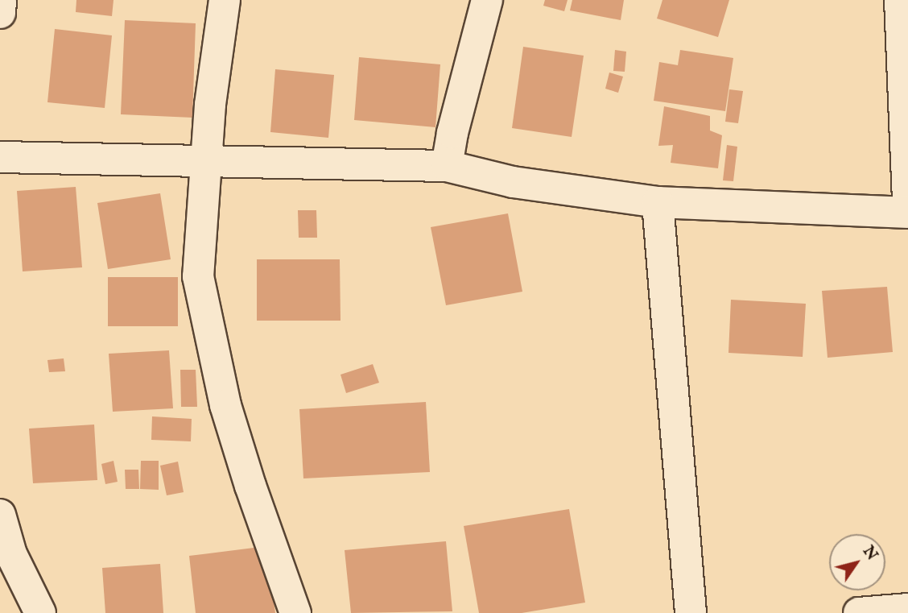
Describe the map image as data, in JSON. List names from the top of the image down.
{
  "north": "top right"
}
